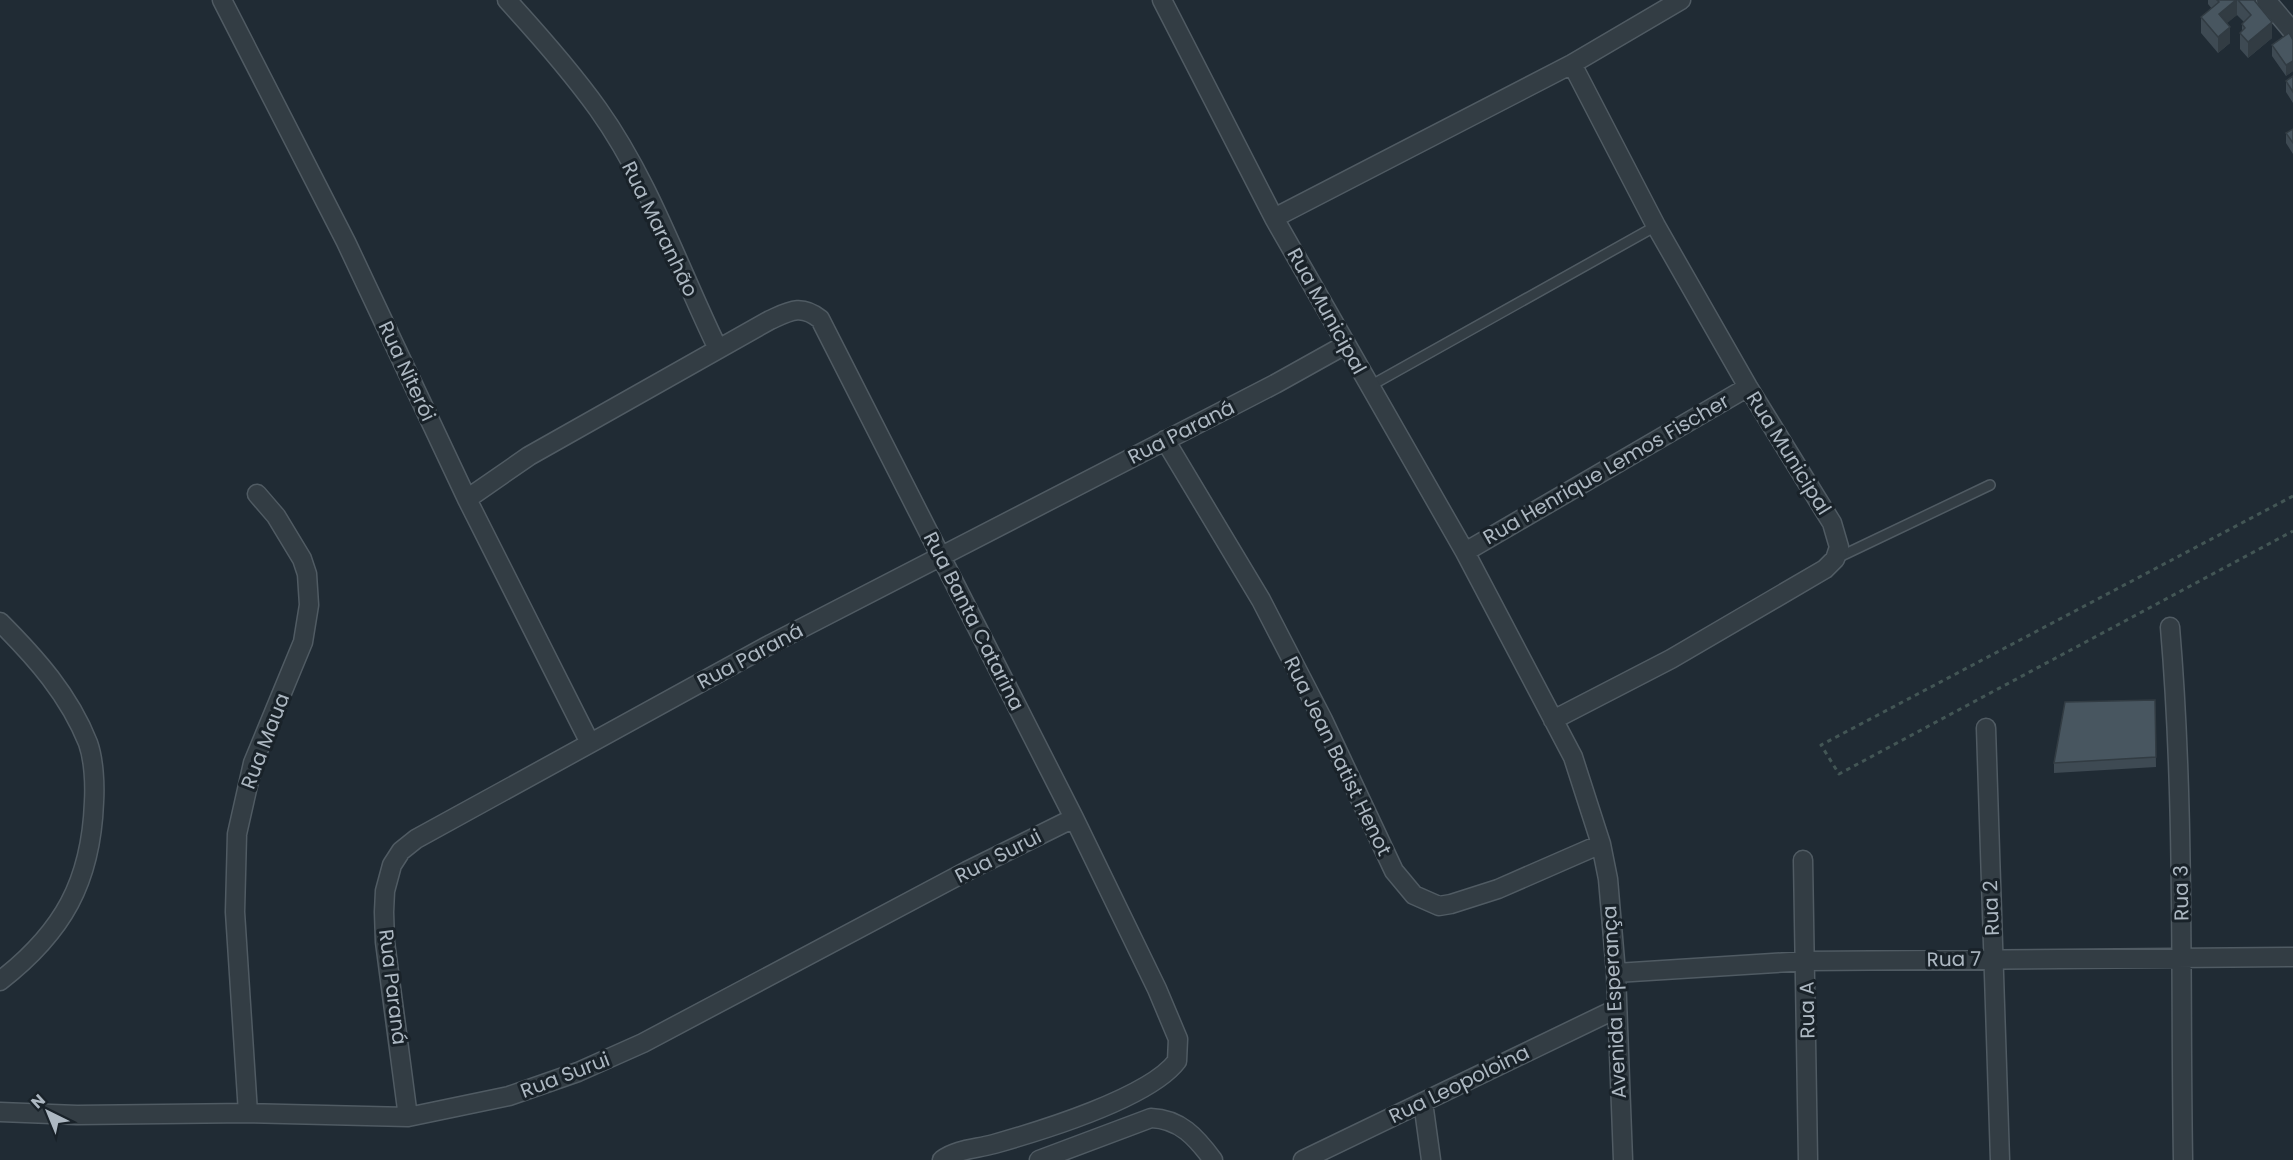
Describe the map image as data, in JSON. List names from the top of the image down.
{
  "streets": {
    "street": [
      "Rua Maranhão",
      "Rua Municipal",
      "Rua Niterói",
      "Rua Paraná",
      "Rua Henrique Lemos Fischer",
      "Rua Banta Catarina",
      "Rua Maua",
      "Rua Jean Batist Henot",
      "Rua Surui",
      "Rua 3",
      "Rua 2",
      "Rua 7",
      "Avenida Esperança",
      "Rua A",
      "Rua Leopoloina"
    ]
  },
  "crossings": [
    ["Rua Maranhão", "Rua Banta Catarina"],
    ["Rua Municipal", "Rua Paraná"],
    ["Rua Municipal", "Rua Henrique Lemos Fischer"],
    ["Rua Municipal", "Rua Jean Batist Henot"],
    ["Rua Municipal", "Avenida Esperança"],
    ["Rua Niterói", "Rua Paraná"],
    ["Rua Niterói", "Rua Banta Catarina"],
    ["Rua Paraná", "Rua Banta Catarina"],
    ["Rua Paraná", "Rua Jean Batist Henot"],
    ["Rua Paraná", "Rua Surui"],
    ["Rua Banta Catarina", "Rua Surui"],
    ["Rua Maua", "Rua Surui"],
    ["Rua Jean Batist Henot", "Avenida Esperança"],
    ["Rua 3", "Rua 7"],
    ["Rua 2", "Rua 7"],
    ["Rua 7", "Avenida Esperança"],
    ["Rua 7", "Rua A"],
    ["Avenida Esperança", "Rua Leopoloina"]
  ],
  "north": "top left"
}
